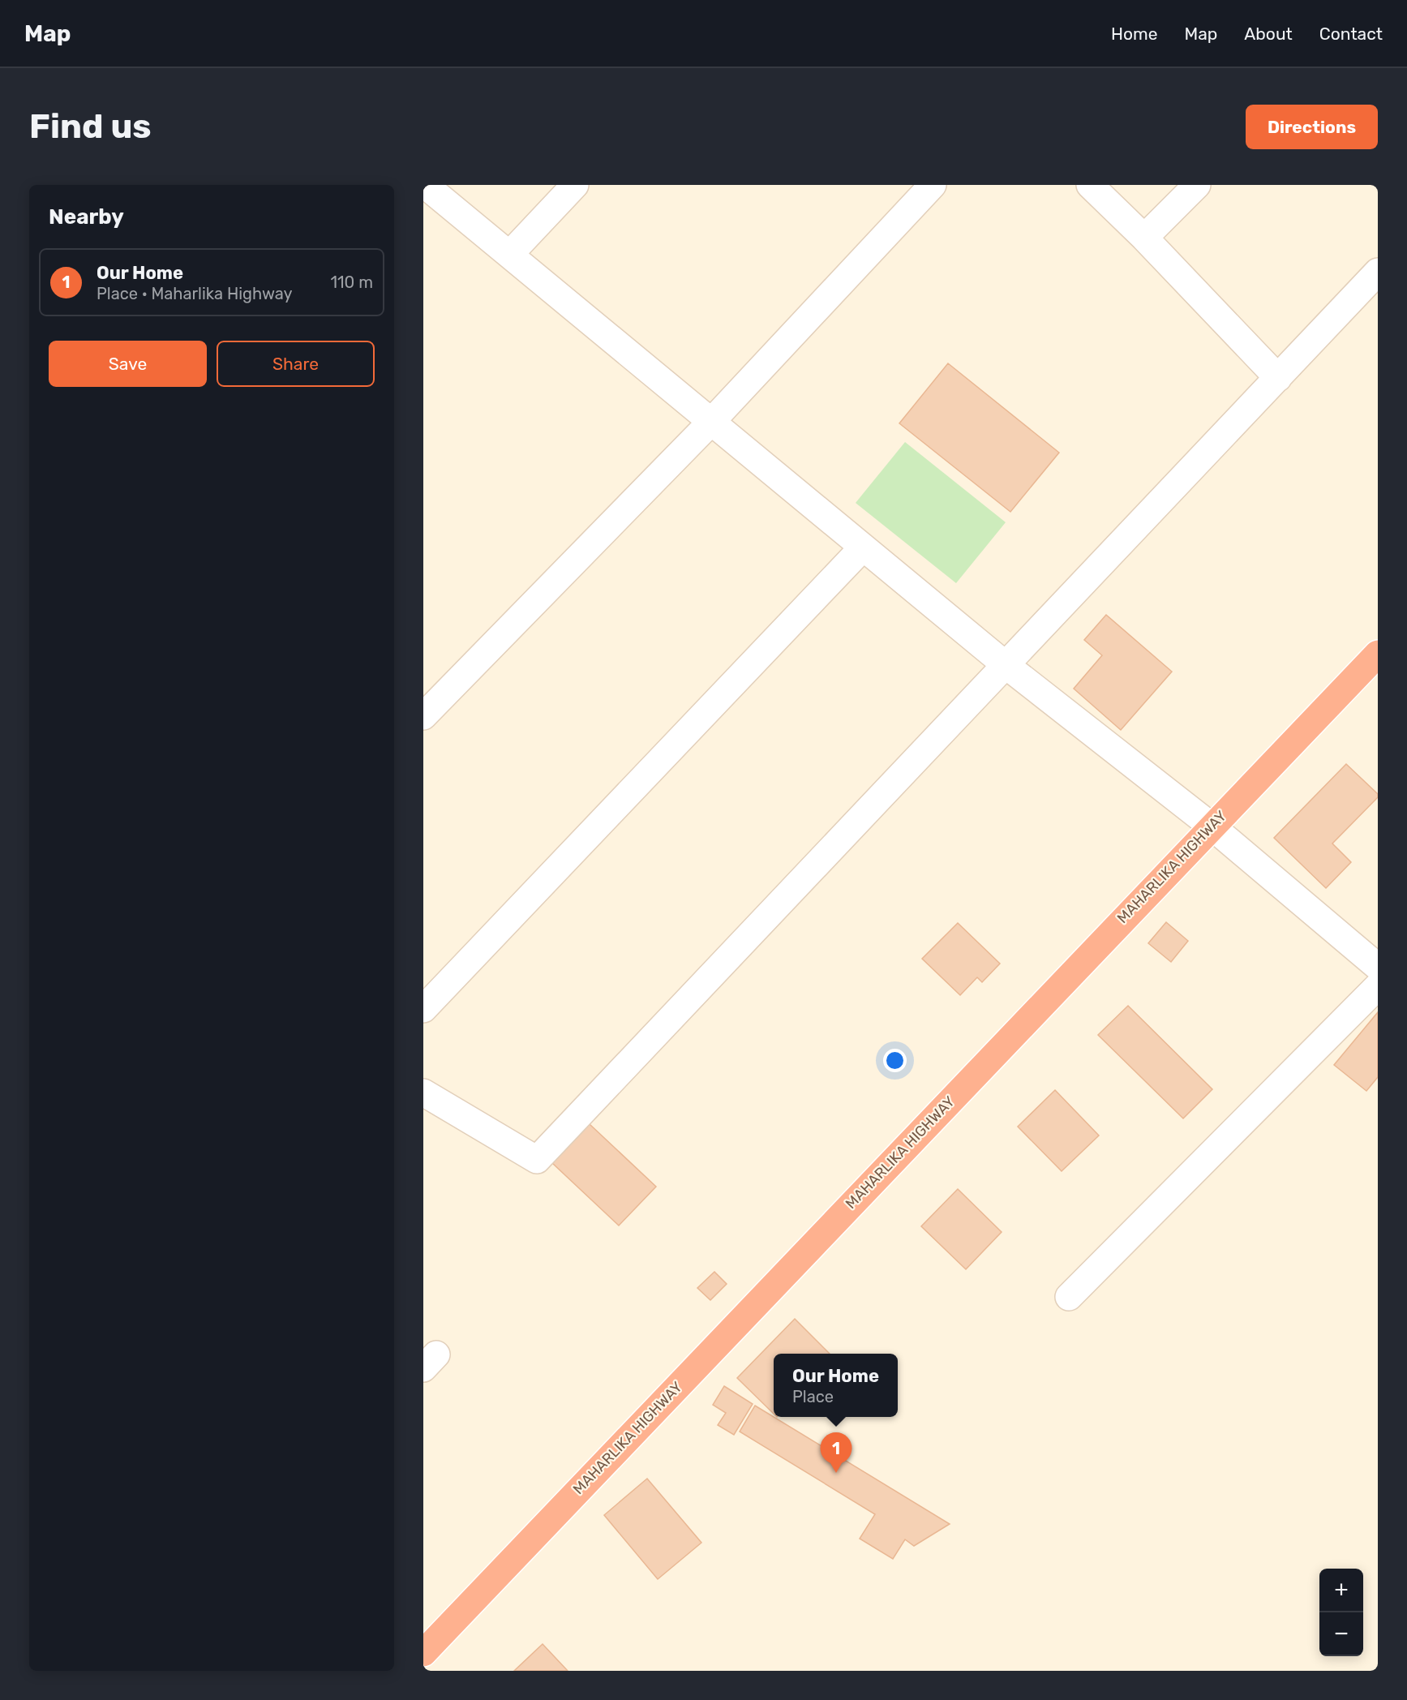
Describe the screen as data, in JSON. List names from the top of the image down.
{
  "streets": {
    "highway": ["MAHARLIKA HIGHWAY"]
  },
  "page": {
    "header": "Map",
    "nav": [
      "Home",
      "Map",
      "About",
      "Contact"
    ],
    "buttons": [
      "Directions",
      ["Save", "Share"]
    ],
    "title": "Find us",
    "heading": "Nearby",
    "list": [
      {
        "mark": "1",
        "name": "Our Home",
        "note": "Place · Maharlika Highway",
        "value": "110 m"
      }
    ],
    "popup": ["Our Home", "Place"],
    "pins": "1",
    "map_buttons": ["+", "−"]
  }
}
